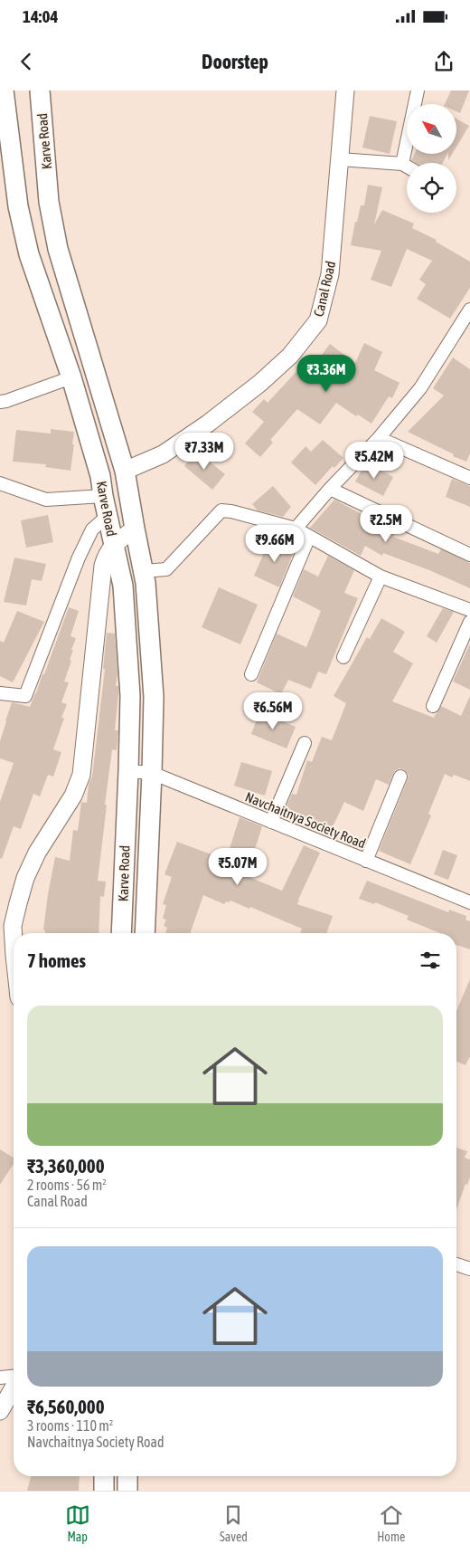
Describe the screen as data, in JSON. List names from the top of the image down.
{
  "streets": {
    "main road": ["Karve Road"],
    "street": ["Canal Road", "Navchaitnya Society Road"]
  },
  "crossings": [
    ["Karve Road", "Canal Road"],
    ["Karve Road", "Navchaitnya Society Road"]
  ],
  "north": "top left",
  "page": {
    "status": "14:04",
    "header": "Doorstep",
    "price": [
      "₹3.36M",
      "₹7.33M",
      "₹5.42M",
      "₹2.5M",
      "₹9.66M",
      "₹6.56M",
      "₹5.07M"
    ],
    "heading": "7 homes",
    "list": [
      {
        "name": "₹3,360,000",
        "note": "2 rooms · 56 m² · Canal Road"
      },
      {
        "name": "₹6,560,000",
        "note": "3 rooms · 110 m² · Navchaitnya Society Road"
      }
    ],
    "tabs": ["Map", "Saved", "Home"]
  }
}
